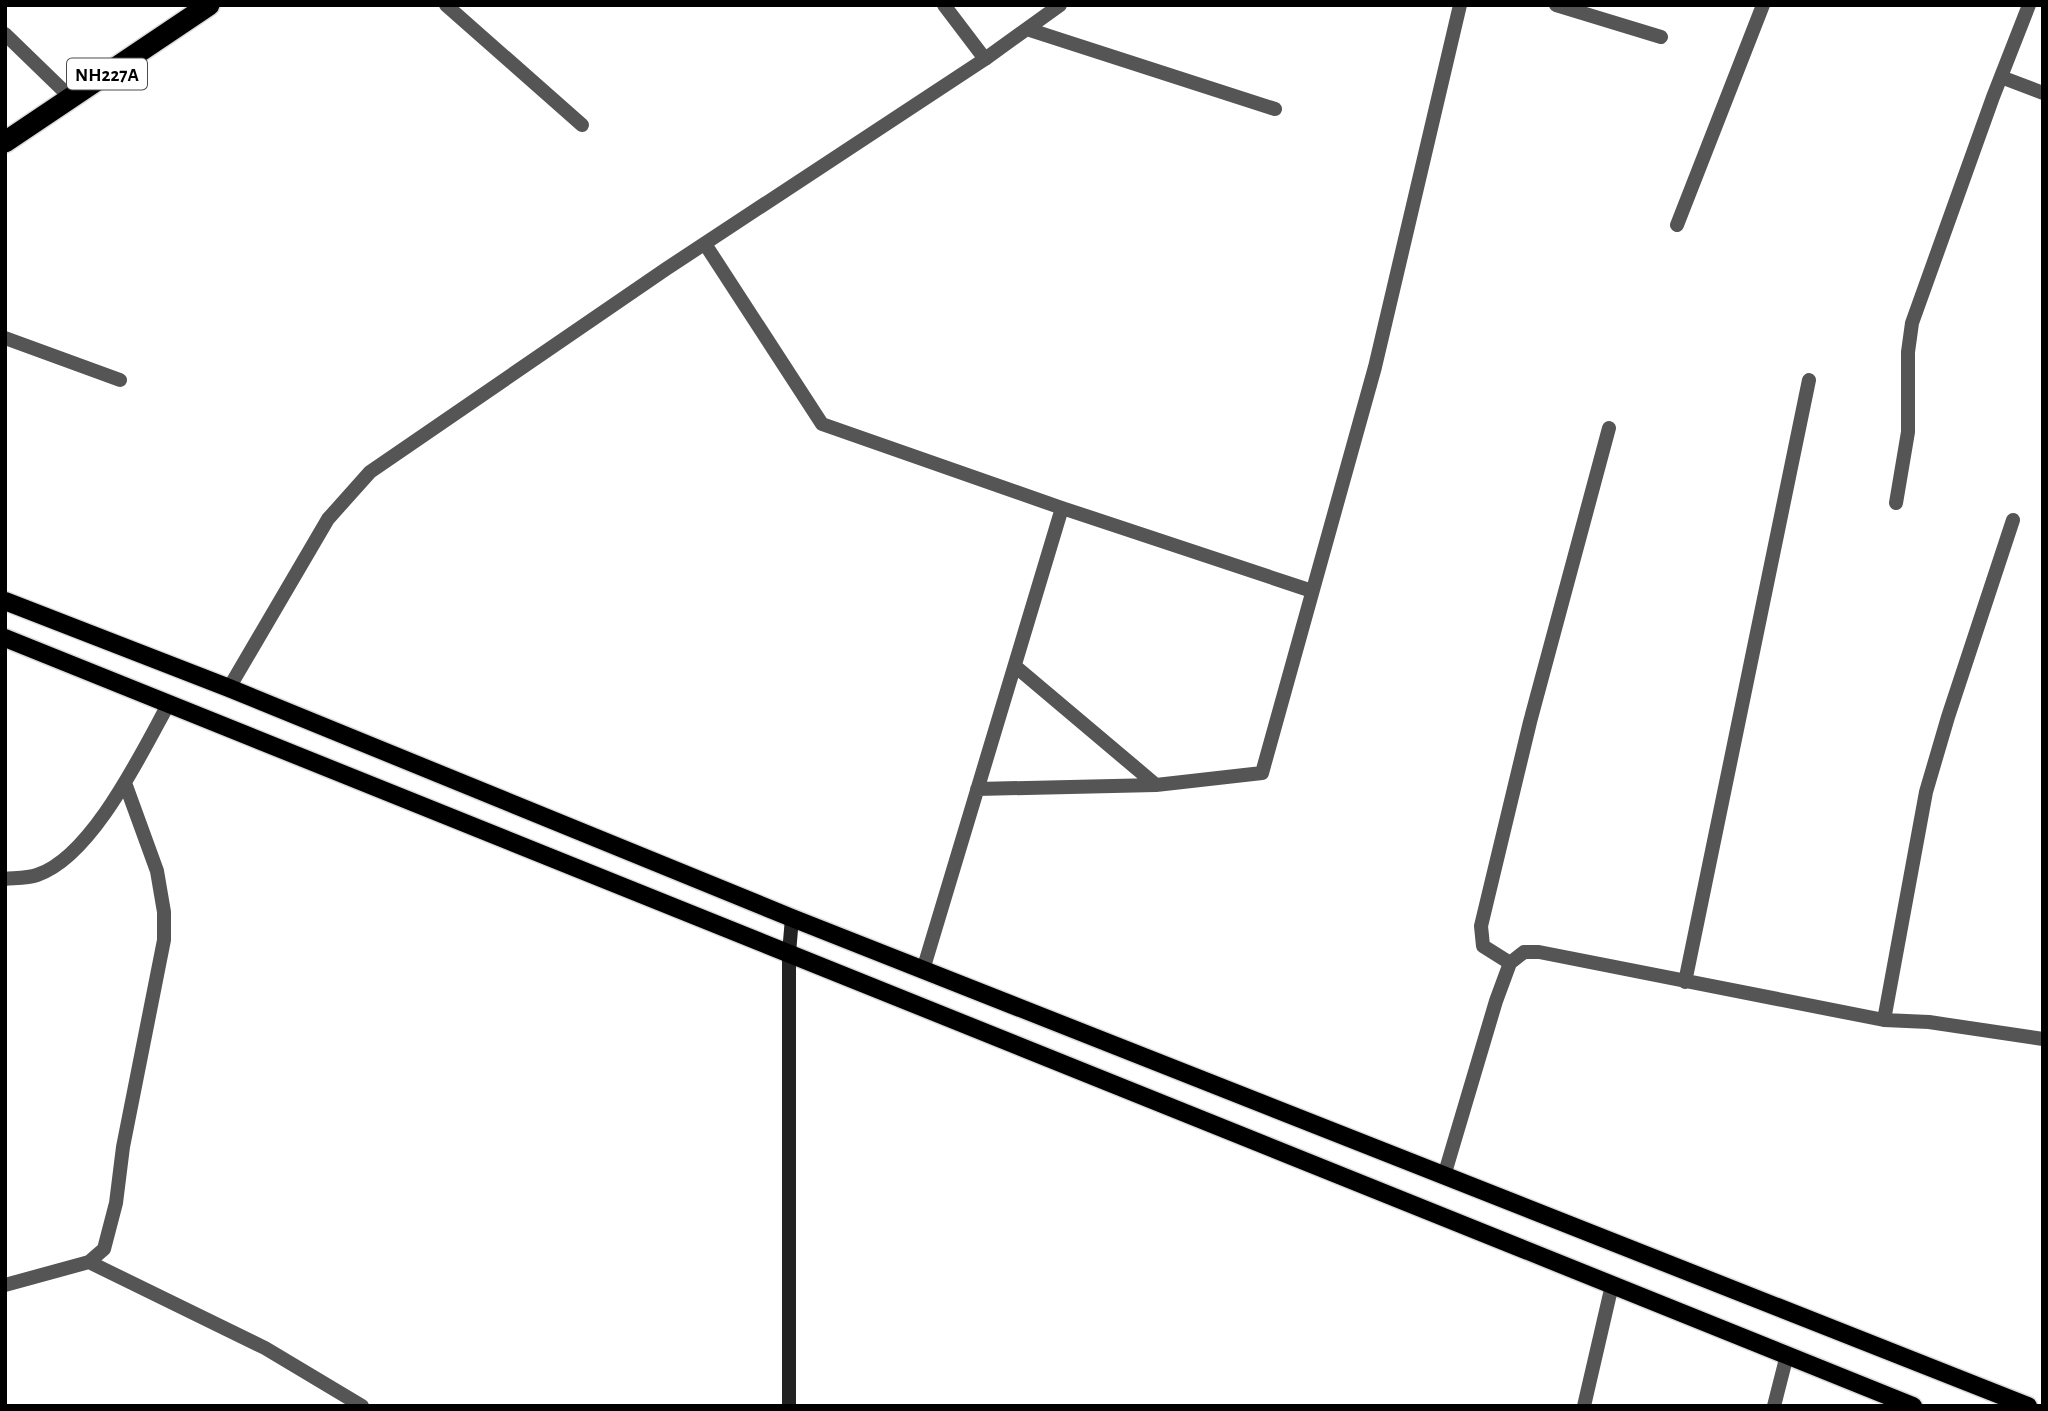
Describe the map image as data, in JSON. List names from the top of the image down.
{
  "streets": {
    "highway": ["NH227A"]
  }
}
